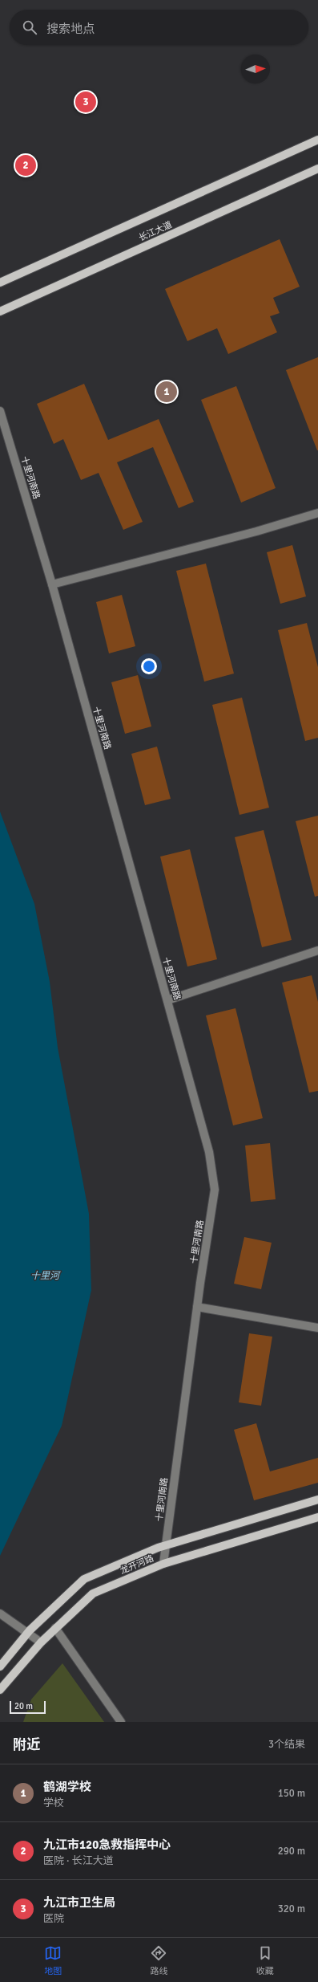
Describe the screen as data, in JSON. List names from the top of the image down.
{
  "streets": {
    "main road": ["长江大道", "龙开河路"],
    "street": ["十里河南路"]
  },
  "crossings": [
    ["十里河南路", "龙开河路"]
  ],
  "water": ["十里河"],
  "scale_bar": "20 m",
  "north": "right",
  "page": {
    "search": "搜索地点",
    "pins": ["3", "2", "1"],
    "scale": "20 m",
    "heading": ["附近", "3个结果"],
    "list": [
      {
        "mark": "1",
        "name": "鹤湖学校",
        "note": "学校",
        "value": "150 m"
      },
      {
        "mark": "2",
        "name": "九江市120急救指挥中心",
        "note": "医院 · 长江大道",
        "value": "290 m"
      },
      {
        "mark": "3",
        "name": "九江市卫生局",
        "note": "医院",
        "value": "320 m"
      }
    ],
    "nav": ["地图", "路线", "收藏"]
  }
}
